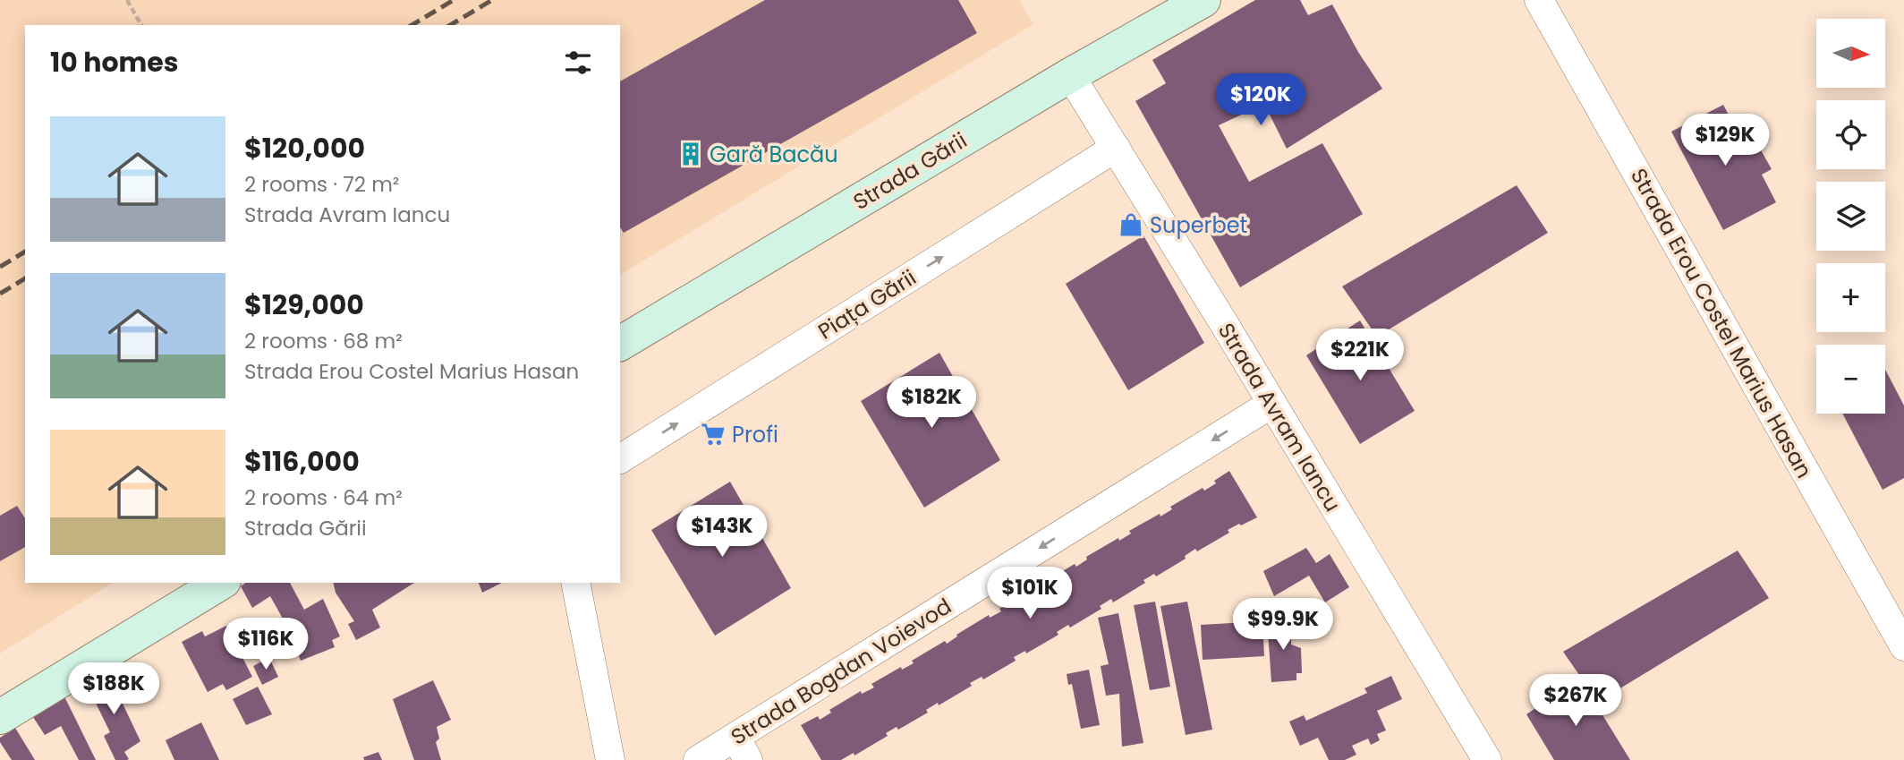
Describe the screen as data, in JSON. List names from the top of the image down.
{
  "streets": {
    "main road": ["Strada Gării"],
    "street": [
      "Piața Gării",
      "Strada Erou Costel Marius Hasan",
      "Strada Avram Iancu",
      "Strada Bogdan Voievod"
    ]
  },
  "crossings": [
    ["Strada Gării", "Strada Avram Iancu"],
    ["Piața Gării", "Strada Avram Iancu"],
    ["Strada Avram Iancu", "Strada Bogdan Voievod"]
  ],
  "one_way": ["Piața Gării", "Strada Bogdan Voievod"],
  "places": {
    "building": ["Gară Bacău"],
    "shop": ["Superbet"],
    "supermarket": ["Profi"]
  },
  "north": "right",
  "page": {
    "map_buttons": ["+", "−"],
    "heading": "10 homes",
    "price": [
      "$120K",
      "$129K",
      "$221K",
      "$182K",
      "$143K",
      "$101K",
      "$99.9K",
      "$116K",
      "$188K",
      "$267K"
    ],
    "list": [
      {
        "name": "$120,000",
        "note": "2 rooms · 72 m² · Strada Avram Iancu"
      },
      {
        "name": "$129,000",
        "note": "2 rooms · 68 m² · Strada Erou Costel Marius Hasan"
      },
      {
        "name": "$116,000",
        "note": "2 rooms · 64 m² · Strada Gării"
      }
    ]
  }
}
